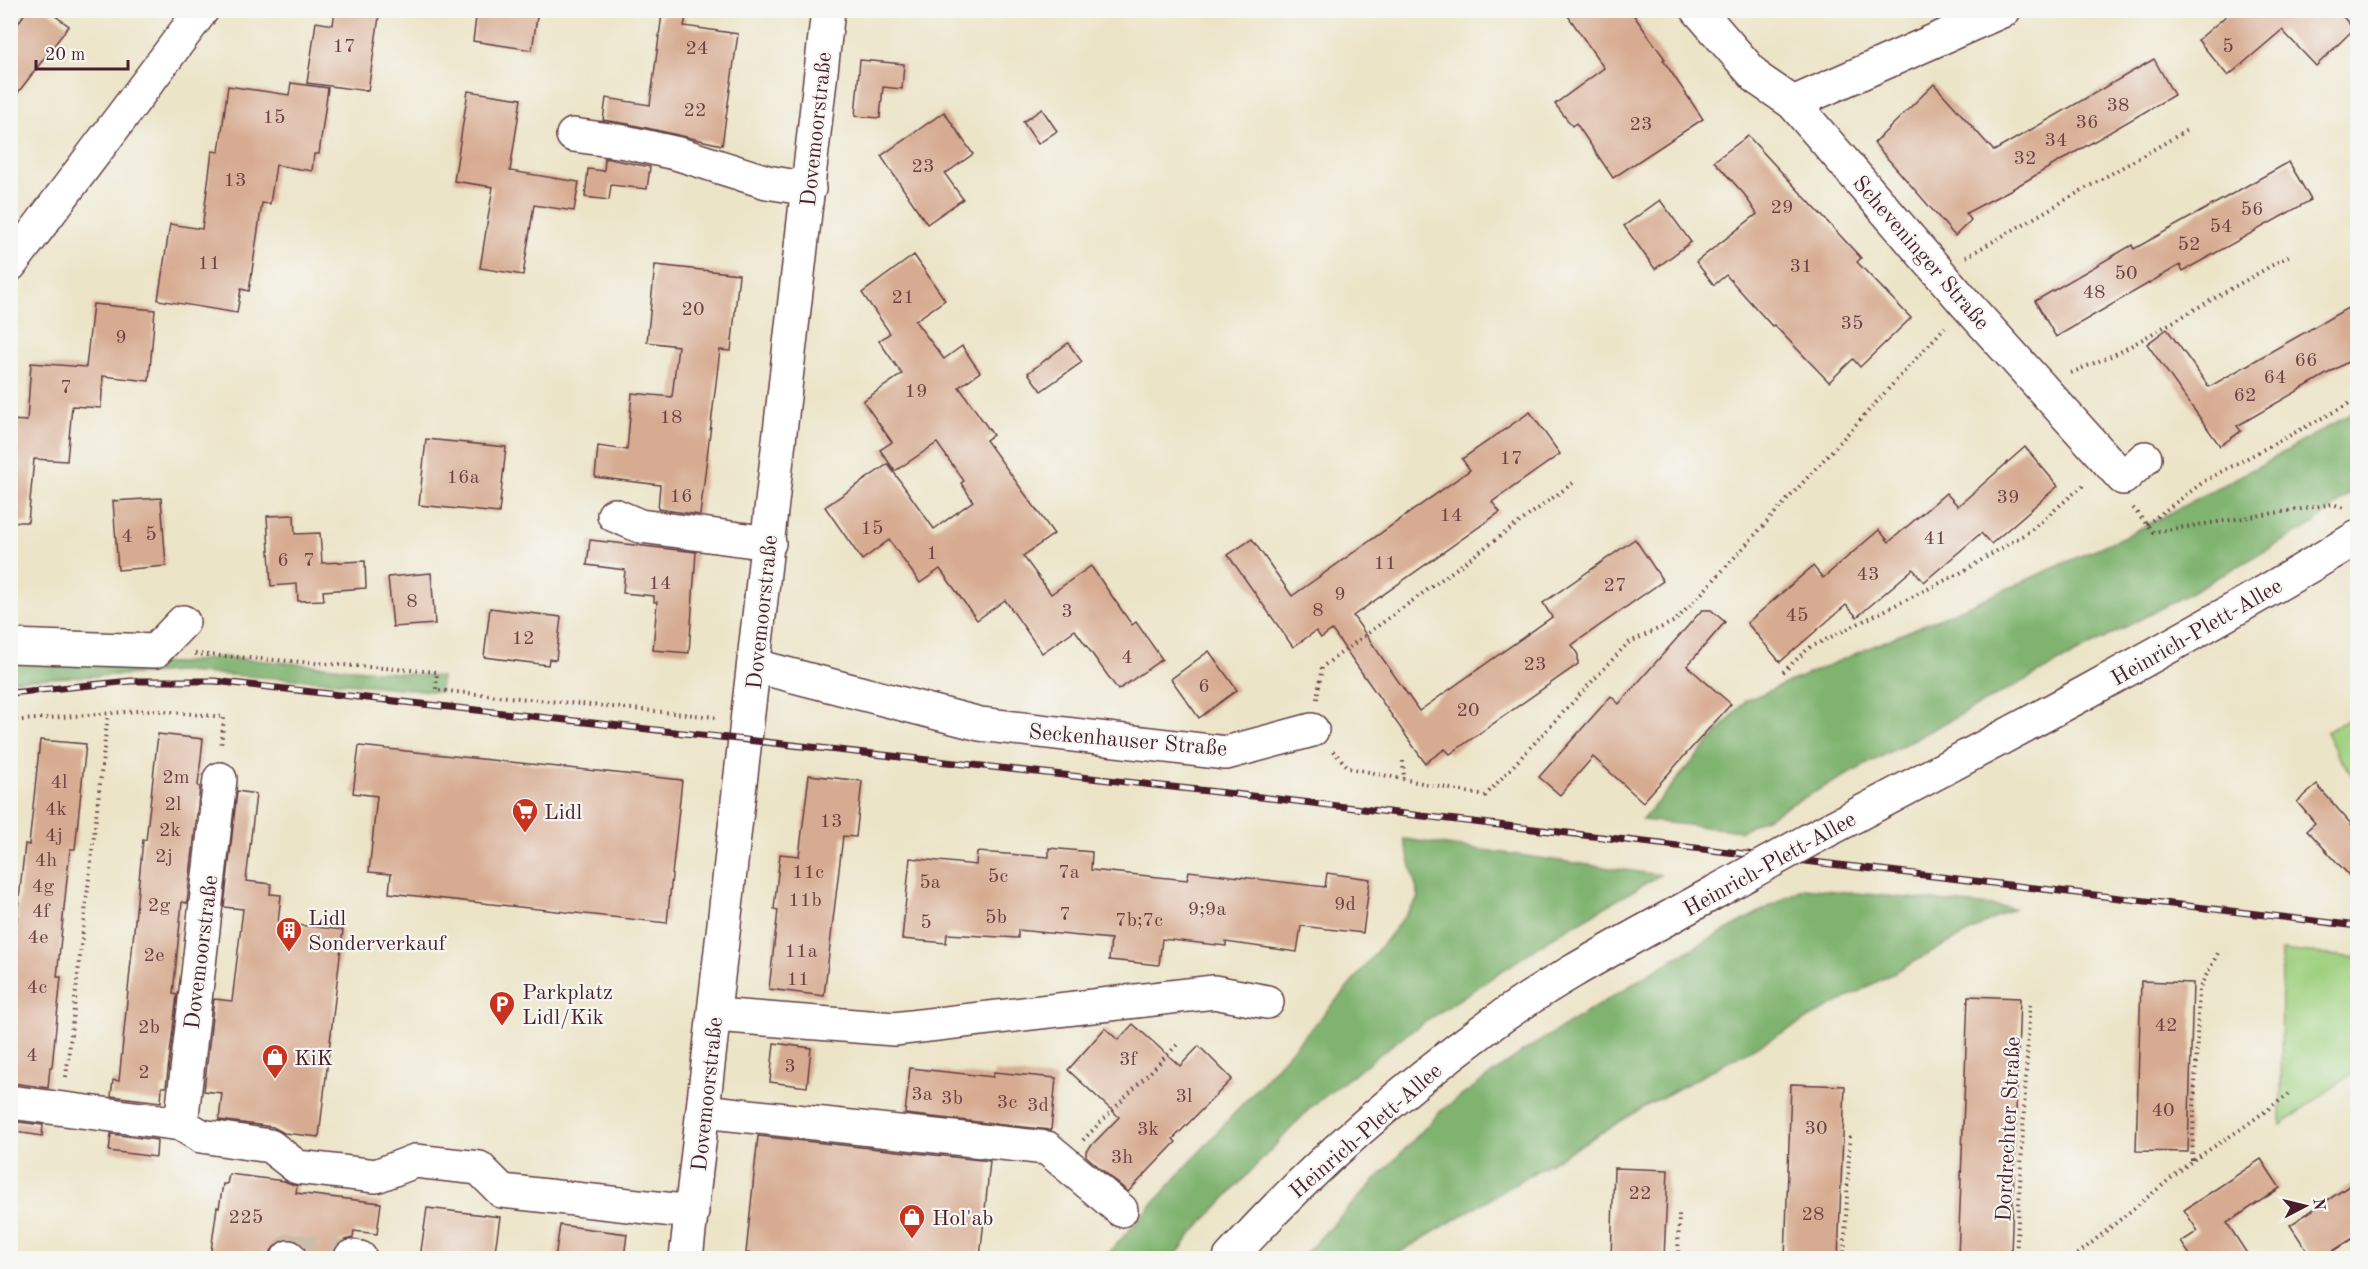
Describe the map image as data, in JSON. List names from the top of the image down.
{
  "streets": {
    "street": [
      "Dovemoorstraße",
      "Scheveninger Straße",
      "Heinrich-Plett-Allee",
      "Seckenhauser Straße"
    ],
    "path": ["Dordrechter Straße"]
  },
  "crossings": [
    ["Dovemoorstraße", "Seckenhauser Straße"]
  ],
  "places": {
    "supermarket": ["Lidl"],
    "building": ["Lidl Sonderverkauf"],
    "parking": ["Parkplatz Lidl/Kik"],
    "shop": ["KiK", "Hol'ab"]
  },
  "house_numbers": [
    "17",
    "5",
    "24",
    "38",
    "22",
    "15",
    "36",
    "23",
    "34",
    "32",
    "23",
    "13",
    "29",
    "56",
    "54",
    "52",
    "11",
    "31",
    "50",
    "48",
    "21",
    "20",
    "35",
    "9",
    "66",
    "64",
    "7",
    "19",
    "62",
    "18",
    "17",
    "16a",
    "16",
    "39",
    "14",
    "15",
    "5",
    "4",
    "41",
    "1",
    "6",
    "7",
    "11",
    "43",
    "14",
    "27",
    "9",
    "8",
    "8",
    "3",
    "45",
    "12",
    "4",
    "23",
    "6",
    "20",
    "2m",
    "4l",
    "2l",
    "4k",
    "13",
    "2k",
    "4j",
    "2j",
    "4h",
    "11c",
    "7a",
    "5c",
    "5a",
    "4g",
    "11b",
    "9d",
    "2g",
    "9;9a",
    "4f",
    "7",
    "5b",
    "7b;7c",
    "5",
    "4e",
    "11a",
    "2e",
    "11",
    "4c",
    "42",
    "2b",
    "4",
    "3f",
    "3",
    "2",
    "3a",
    "3l",
    "3b",
    "3c",
    "3d",
    "40",
    "30",
    "3k",
    "3h",
    "22",
    "28",
    "225"
  ],
  "scale_bar": "20 m",
  "north": "right"
}
